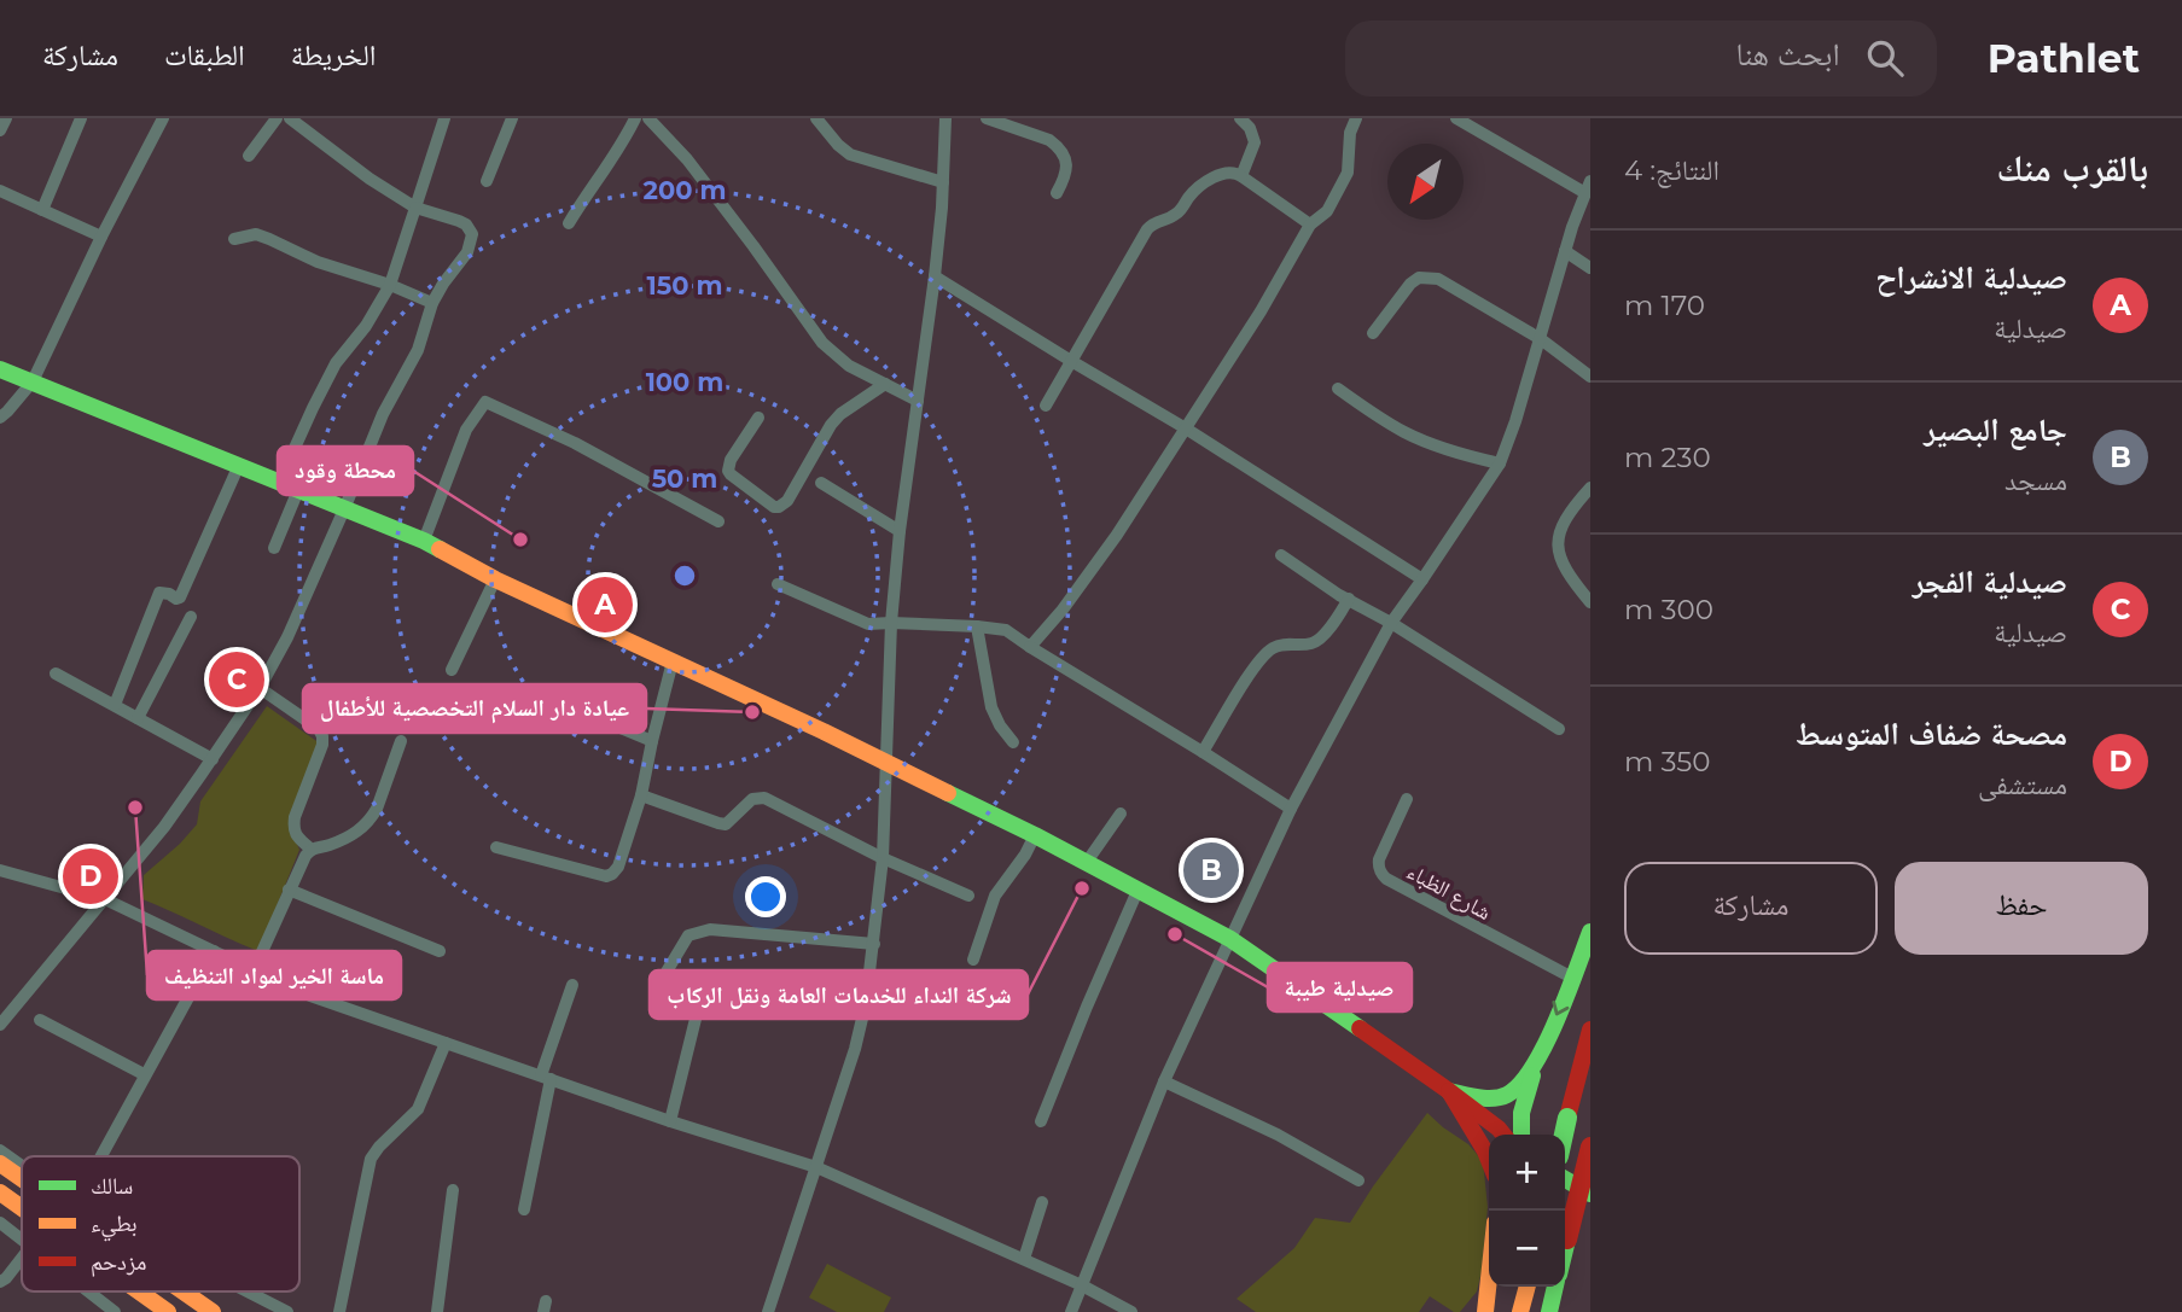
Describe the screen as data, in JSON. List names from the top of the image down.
{
  "streets": {
    "street": ["شارع الظباء"]
  },
  "places": [
    "محطة وقود",
    "عيادة دار السلام التخصصية للأطفال",
    "ماسة الخير لمواد التنظيف",
    "شركة النداء للخدمات العامة ونقل الركاب",
    "صيدلية طيبة"
  ],
  "legend": ["سالك", "بطيء", "مزدحم"],
  "north": "bottom left",
  "page": {
    "header": "Pathlet",
    "search": "ابحث هنا",
    "nav": ["الخريطة", "الطبقات", "مشاركة"],
    "heading": ["بالقرب منك", "النتائج: 4"],
    "list": [
      {
        "mark": "A",
        "name": "صيدلية الانشراح",
        "note": "صيدلية",
        "value": "170 m"
      },
      {
        "mark": "B",
        "name": "جامع البصير",
        "note": "مسجد",
        "value": "230 m"
      },
      {
        "mark": "C",
        "name": "صيدلية الفجر",
        "note": "صيدلية",
        "value": "300 m"
      },
      {
        "mark": "D",
        "name": "مصحة ضفاف المتوسط",
        "note": "مستشفى",
        "value": "350 m"
      }
    ],
    "pins": [
      "A",
      "C",
      "B",
      "D"
    ],
    "buttons": ["حفظ", "مشاركة"],
    "map_buttons": ["+", "−"]
  },
  "rings": [
    "200 m",
    "150 m",
    "100 m",
    "50 m"
  ]
}
